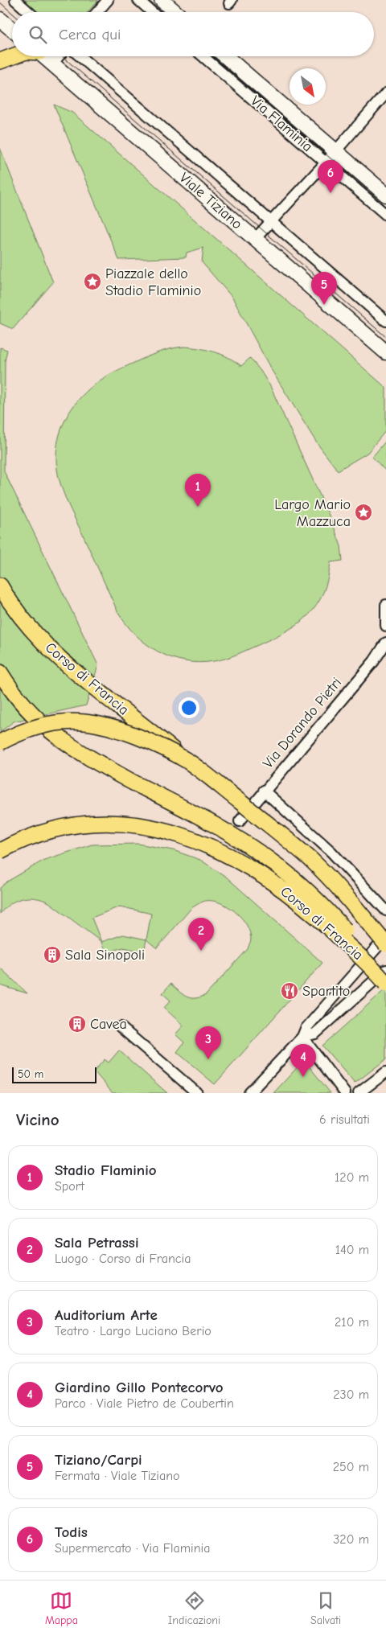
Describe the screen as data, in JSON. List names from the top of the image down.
{
  "streets": {
    "main road": ["Corso di Francia"],
    "street": ["Via Flaminia", "Viale Tiziano", "Via Dorando Pietri"]
  },
  "places": {
    "place": ["Piazzale dello Stadio Flaminio", "Largo Mario Mazzuca"],
    "building": ["Sala Sinopoli", "Cavea"],
    "restaurant": ["Spartito"]
  },
  "scale_bar": "50 m",
  "north": "bottom right",
  "page": {
    "search": "Cerca qui",
    "pins": [
      "6",
      "5",
      "1",
      "2",
      "3",
      "4"
    ],
    "scale": "50 m",
    "heading": ["Vicino", "6 risultati"],
    "list": [
      {
        "mark": "1",
        "name": "Stadio Flaminio",
        "note": "Sport",
        "value": "120 m"
      },
      {
        "mark": "2",
        "name": "Sala Petrassi",
        "note": "Luogo · Corso di Francia",
        "value": "140 m"
      },
      {
        "mark": "3",
        "name": "Auditorium Arte",
        "note": "Teatro · Largo Luciano Berio",
        "value": "210 m"
      },
      {
        "mark": "4",
        "name": "Giardino Gillo Pontecorvo",
        "note": "Parco · Viale Pietro de Coubertin",
        "value": "230 m"
      },
      {
        "mark": "5",
        "name": "Tiziano/Carpi",
        "note": "Fermata · Viale Tiziano",
        "value": "250 m"
      },
      {
        "mark": "6",
        "name": "Todis",
        "note": "Supermercato · Via Flaminia",
        "value": "320 m"
      }
    ],
    "nav": ["Mappa", "Indicazioni", "Salvati"]
  }
}
